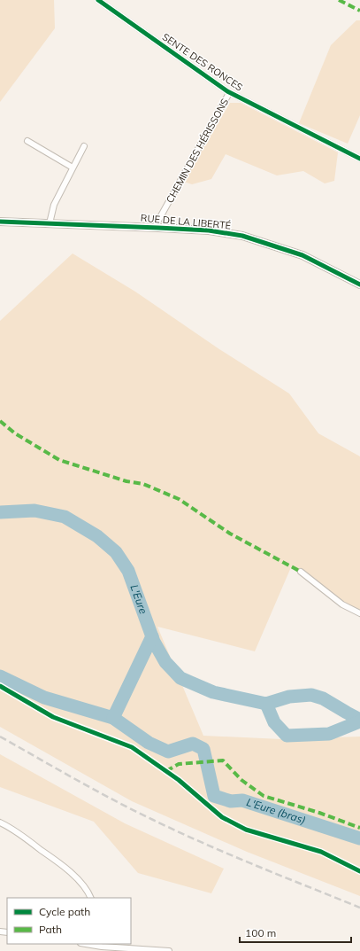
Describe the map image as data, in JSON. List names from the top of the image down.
{
  "streets": {
    "street": ["SENTE DES RONCES", "CHEMIN DES HÉRISSONS", "RUE DE LA LIBERTÉ"]
  },
  "crossings": [
    ["SENTE DES RONCES", "CHEMIN DES HÉRISSONS"],
    ["CHEMIN DES HÉRISSONS", "RUE DE LA LIBERTÉ"]
  ],
  "water": ["L'Eure", "L'Eure (bras)"],
  "legend": ["Cycle path", "Path"],
  "scale_bar": "100 m"
}
